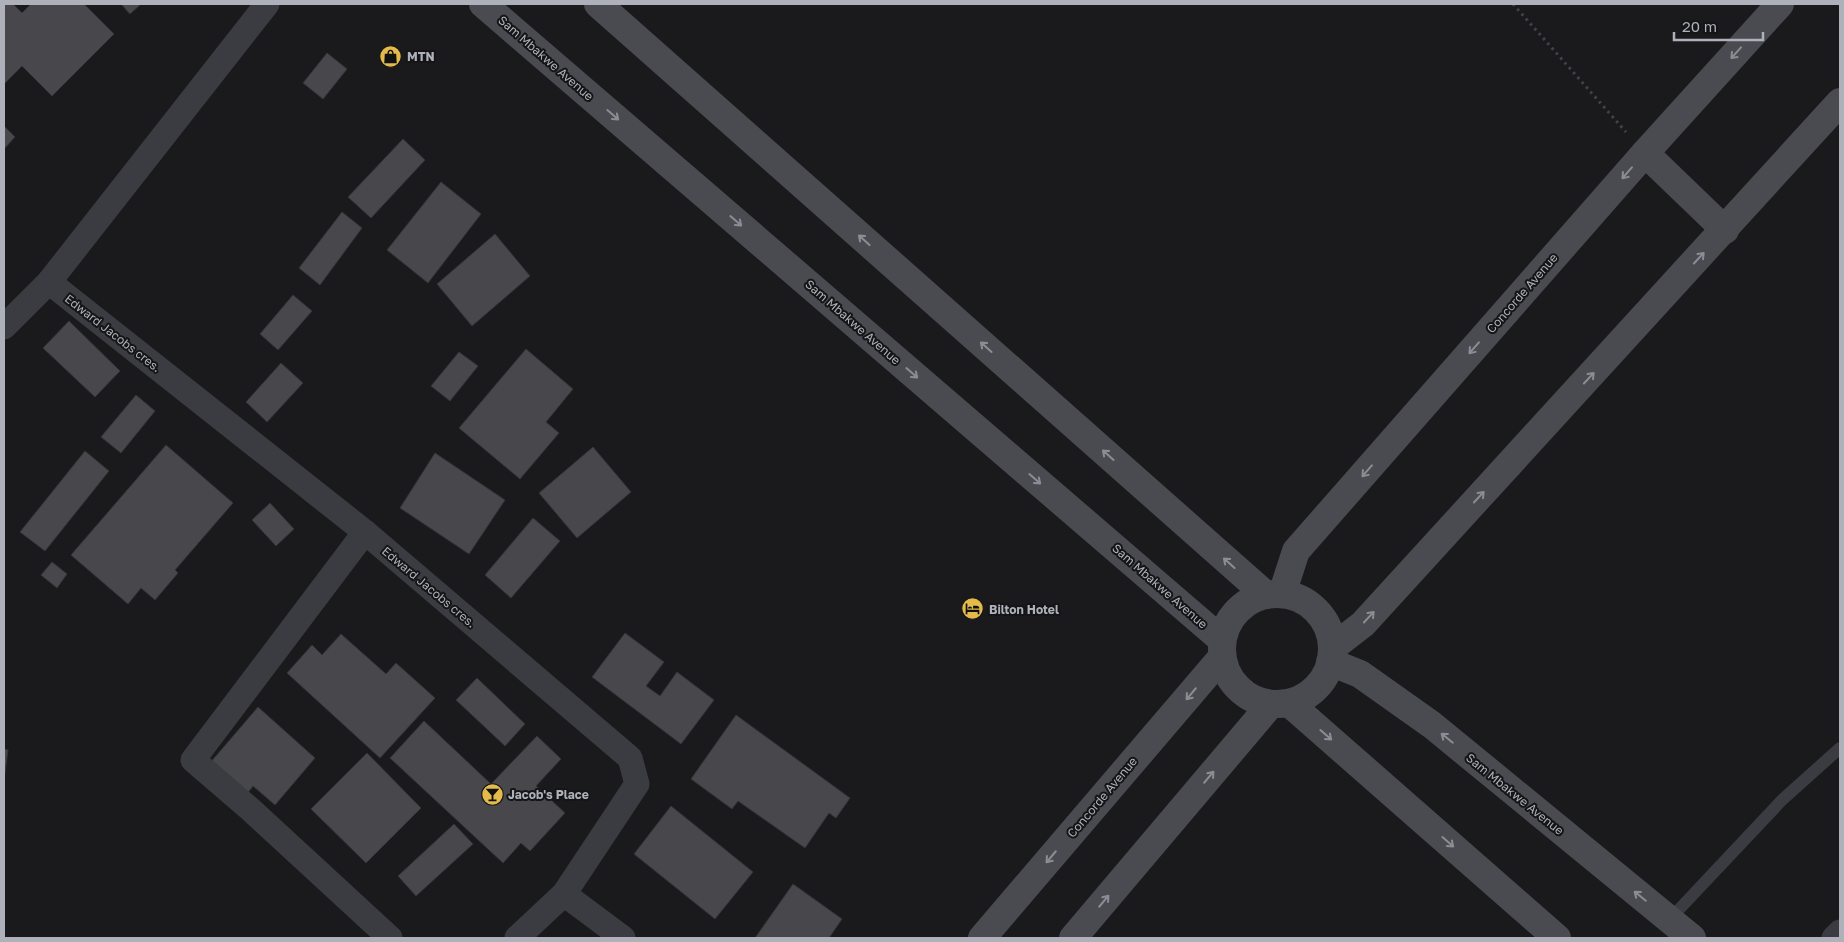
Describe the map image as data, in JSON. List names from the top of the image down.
{
  "streets": {
    "main road": ["Sam Mbakwe Avenue", "Concorde Avenue"],
    "street": ["Edward Jacobs cres."]
  },
  "crossings": [
    ["Sam Mbakwe Avenue", "Concorde Avenue"]
  ],
  "places": {
    "shop": ["MTN"],
    "hotel": ["Bilton Hotel"],
    "bar": ["Jacob's Place"]
  },
  "scale_bar": "20 m"
}
